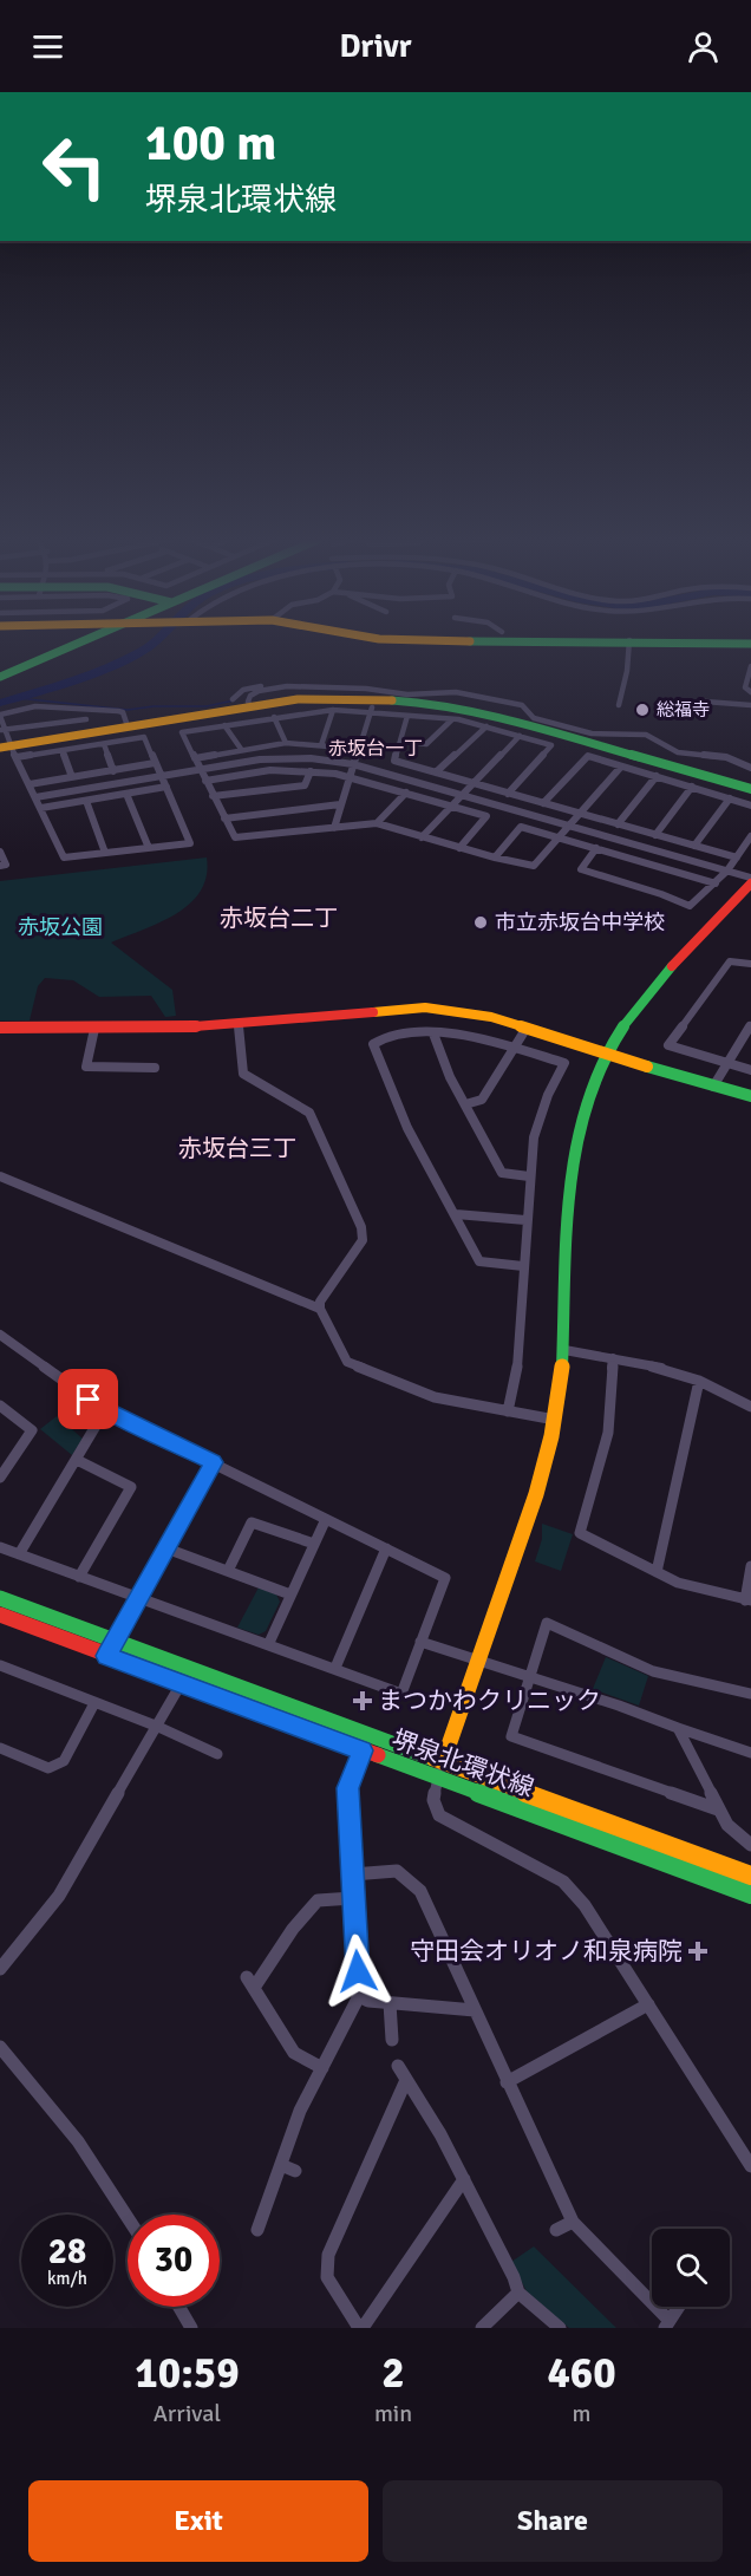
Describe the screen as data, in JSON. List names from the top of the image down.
{
  "streets": {
    "street": ["堺泉北環状線"]
  },
  "districts": ["赤坂台一丁", "赤坂台二丁", "赤坂台三丁"],
  "parks": ["赤坂公園"],
  "places": {
    "other": ["総福寺", "市立赤坂台中学校"],
    "health": ["まつかわクリニック", "守田会オリオノ和泉病院"]
  },
  "page": {
    "header": "Drivr",
    "turn": ["100 m", "堺泉北環状線"],
    "speed": "28 km/h",
    "limit": "30",
    "eta": [
      "10:59",
      "Arrival",
      "2",
      "min",
      "460",
      "m"
    ],
    "buttons": ["Exit", "Share"]
  }
}
